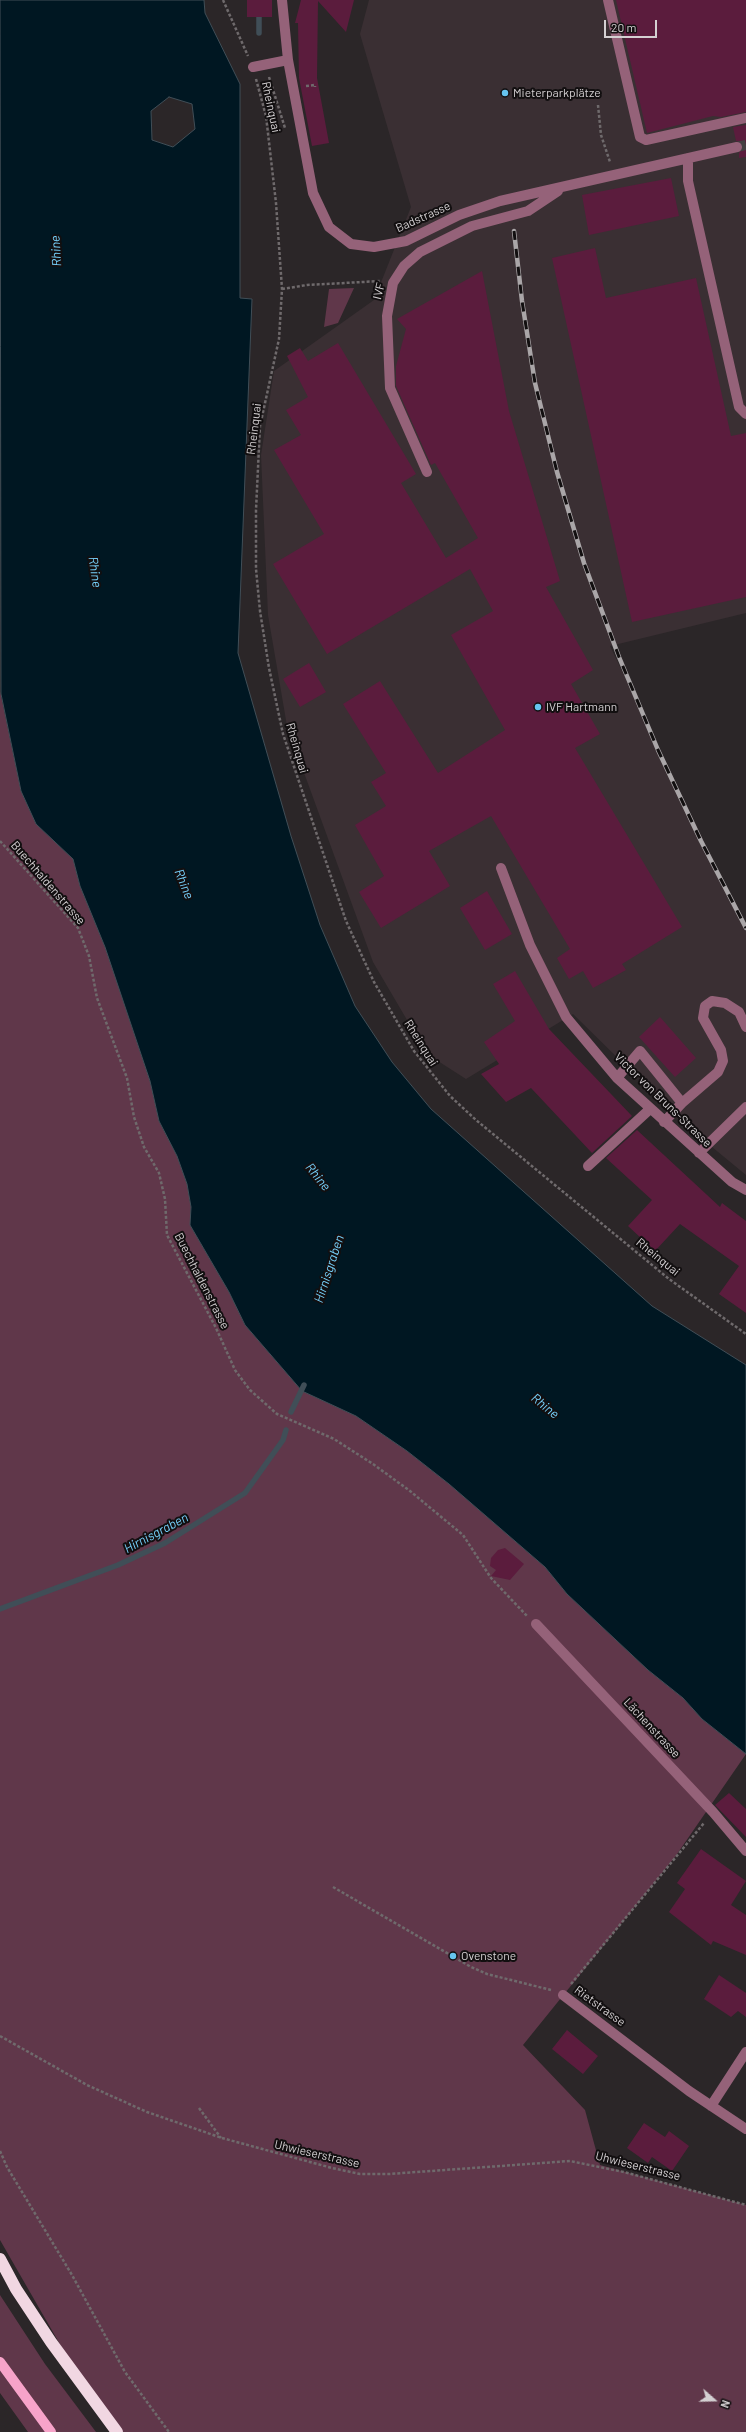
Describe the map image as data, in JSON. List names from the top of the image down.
{
  "streets": {
    "street": [
      "Badstrasse",
      "IVF",
      "Victor von Bruns-Strasse",
      "Lächenstrasse",
      "Rietstrasse"
    ],
    "path": ["Rheinquai", "Buechhaldenstrasse", "Uhwieserstrasse"]
  },
  "crossings": [
    ["Badstrasse", "IVF"],
    ["Buechhaldenstrasse", "Lächenstrasse"]
  ],
  "water": ["Rhine", "Hirnisgraben"],
  "places": ["Mieterparkplätze", "IVF Hartmann", "Ovenstone"],
  "scale_bar": "20 m",
  "north": "right"
}
